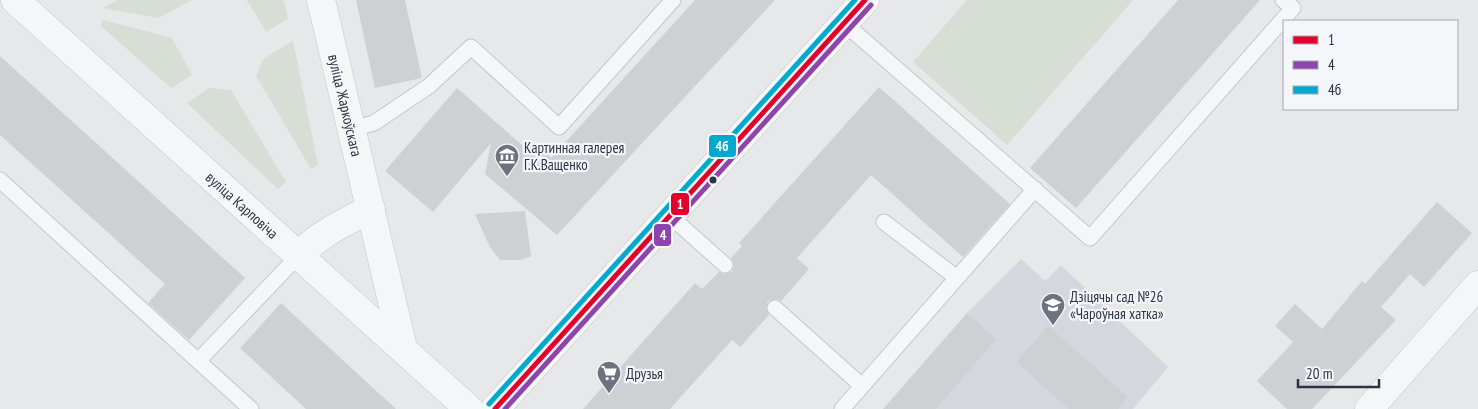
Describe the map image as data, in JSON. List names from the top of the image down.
{
  "streets": {
    "street": ["вуліца Жаркоўскага", "вуліца Карповіча"]
  },
  "crossings": [
    ["вуліца Жаркоўскага", "вуліца Карповіча"]
  ],
  "places": {
    "museum": ["Картинная галерея Г.К.Ващенко"],
    "school or university": ["Дзіцячы сад №26 «Чароўная хатка»"],
    "supermarket": ["Друзья"]
  },
  "lines": ["transit line 1", "transit line 4б", "transit line 4"],
  "legend": ["1", "4", "4б"],
  "scale_bar": "20 m"
}
